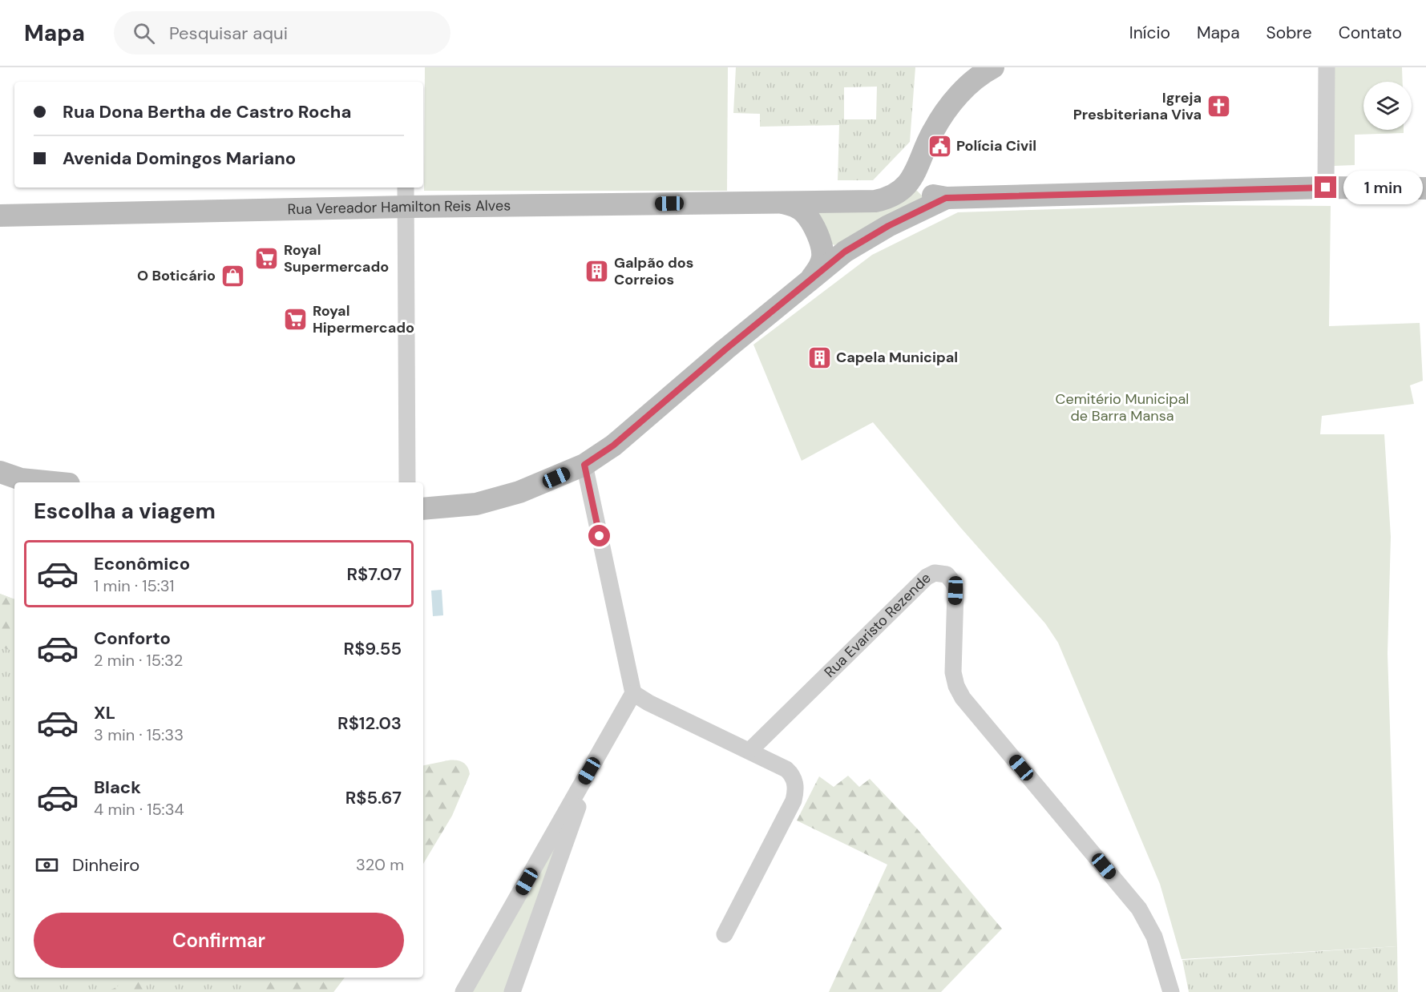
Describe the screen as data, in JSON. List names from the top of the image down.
{
  "streets": {
    "main road": ["Rua Vereador Hamilton Reis Alves"],
    "street": ["Rua Evaristo Rezende"]
  },
  "parks": ["Cemitério Municipal de Barra Mansa"],
  "places": {
    "church": ["Igreja Presbiteriana Viva"],
    "public building": ["Polícia Civil"],
    "supermarket": ["Royal Supermercado", "Royal Hipermercado"],
    "building": ["Galpão dos Correios", "Capela Municipal"],
    "shop": ["O Boticário"]
  },
  "page": {
    "header": "Mapa",
    "search": "Pesquisar aqui",
    "nav": [
      "Início",
      "Mapa",
      "Sobre",
      "Contato"
    ],
    "banner": ["Rua Dona Bertha de Castro Rocha", "Avenida Domingos Mariano"],
    "bubble": "1 min",
    "heading": "Escolha a viagem",
    "list": [
      {
        "name": "Econômico",
        "note": "1 min · 15:31",
        "value": "R$7.07"
      },
      {
        "name": "Conforto",
        "note": "2 min · 15:32",
        "value": "R$9.55"
      },
      {
        "name": "XL",
        "note": "3 min · 15:33",
        "value": "R$12.03"
      },
      {
        "name": "Black",
        "note": "4 min · 15:34",
        "value": "R$5.67"
      }
    ],
    "pay": ["Dinheiro", "320 m"],
    "buttons": "Confirmar"
  }
}
